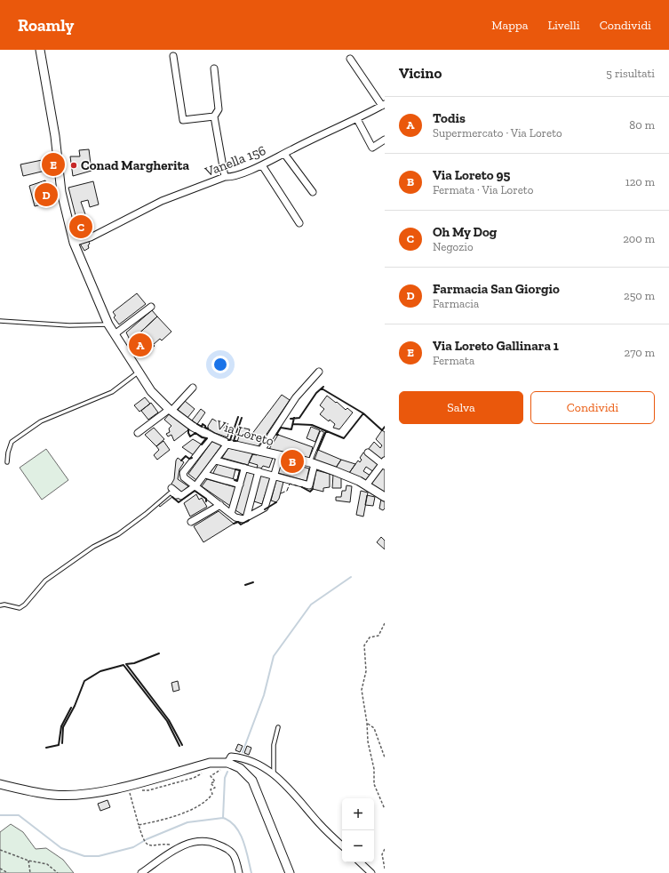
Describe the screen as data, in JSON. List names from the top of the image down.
{
  "streets": {
    "street": ["Vanella 156", "Via Loreto"]
  },
  "crossings": [
    ["Vanella 156", "Via Loreto"]
  ],
  "places": ["Conad Margherita"],
  "page": {
    "header": "Roamly",
    "nav": ["Mappa", "Livelli", "Condividi"],
    "heading": ["Vicino", "5 risultati"],
    "list": [
      {
        "mark": "A",
        "name": "Todis",
        "note": "Supermercato · Via Loreto",
        "value": "80 m"
      },
      {
        "mark": "B",
        "name": "Via Loreto 95",
        "note": "Fermata · Via Loreto",
        "value": "120 m"
      },
      {
        "mark": "C",
        "name": "Oh My Dog",
        "note": "Negozio",
        "value": "200 m"
      },
      {
        "mark": "D",
        "name": "Farmacia San Giorgio",
        "note": "Farmacia",
        "value": "250 m"
      },
      {
        "mark": "E",
        "name": "Via Loreto Gallinara 1",
        "note": "Fermata",
        "value": "270 m"
      }
    ],
    "pins": [
      "E",
      "D",
      "C",
      "A",
      "B"
    ],
    "buttons": ["Salva", "Condividi"],
    "map_buttons": ["+", "−"]
  }
}
